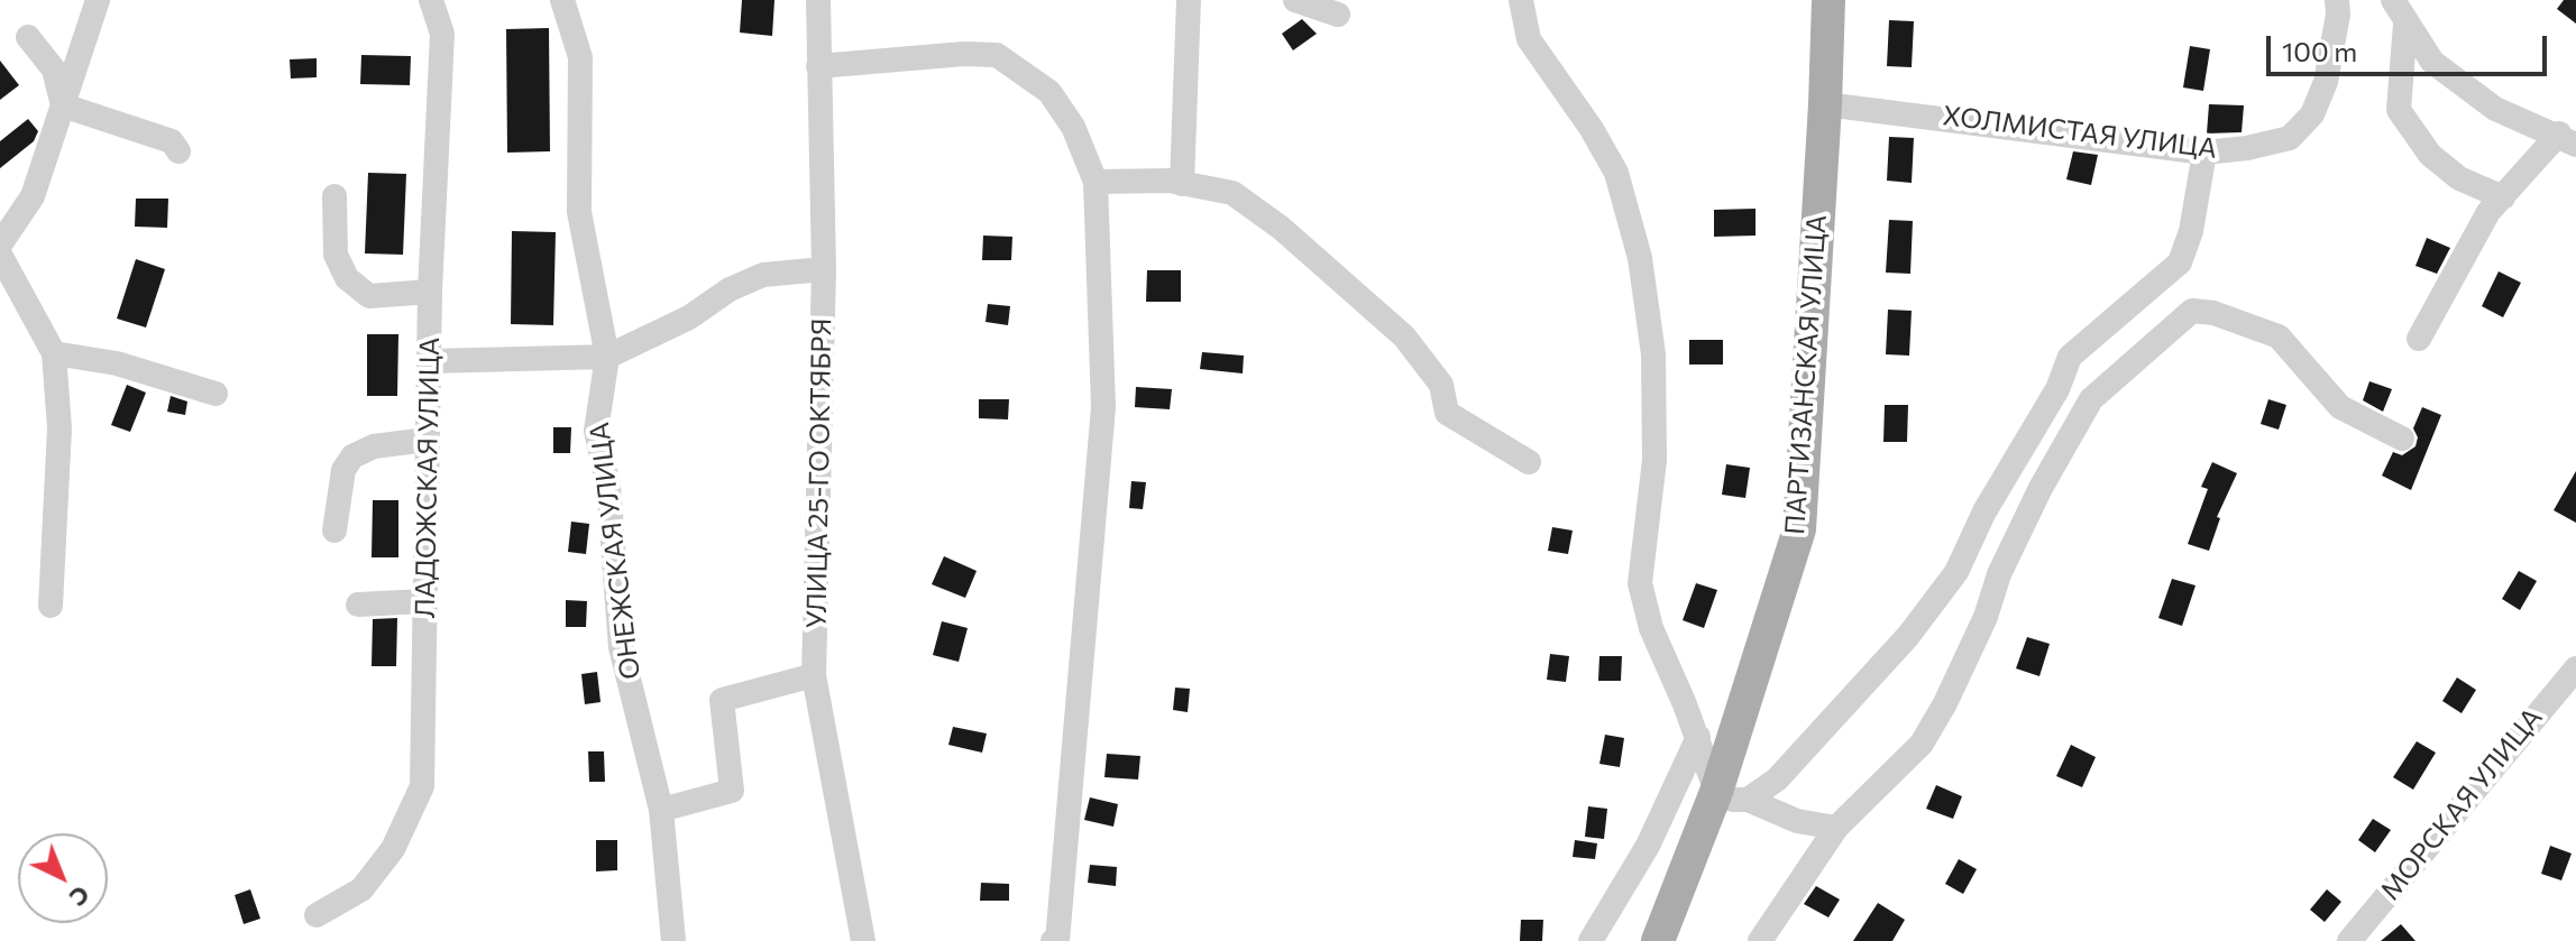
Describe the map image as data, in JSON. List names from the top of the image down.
{
  "streets": {
    "main road": ["ПАРТИЗАНСКАЯ УЛИЦА"],
    "street": [
      "ХОЛМИСТАЯ УЛИЦА",
      "УЛИЦА 25-ГО ОКТЯБРЯ",
      "ЛАДОЖСКАЯ УЛИЦА",
      "ОНЕЖСКАЯ УЛИЦА",
      "МОРСКАЯ УЛИЦА"
    ]
  },
  "crossings": [
    ["ХОЛМИСТАЯ УЛИЦА", "ПАРТИЗАНСКАЯ УЛИЦА"]
  ],
  "scale_bar": "100 m",
  "north": "bottom right"
}
